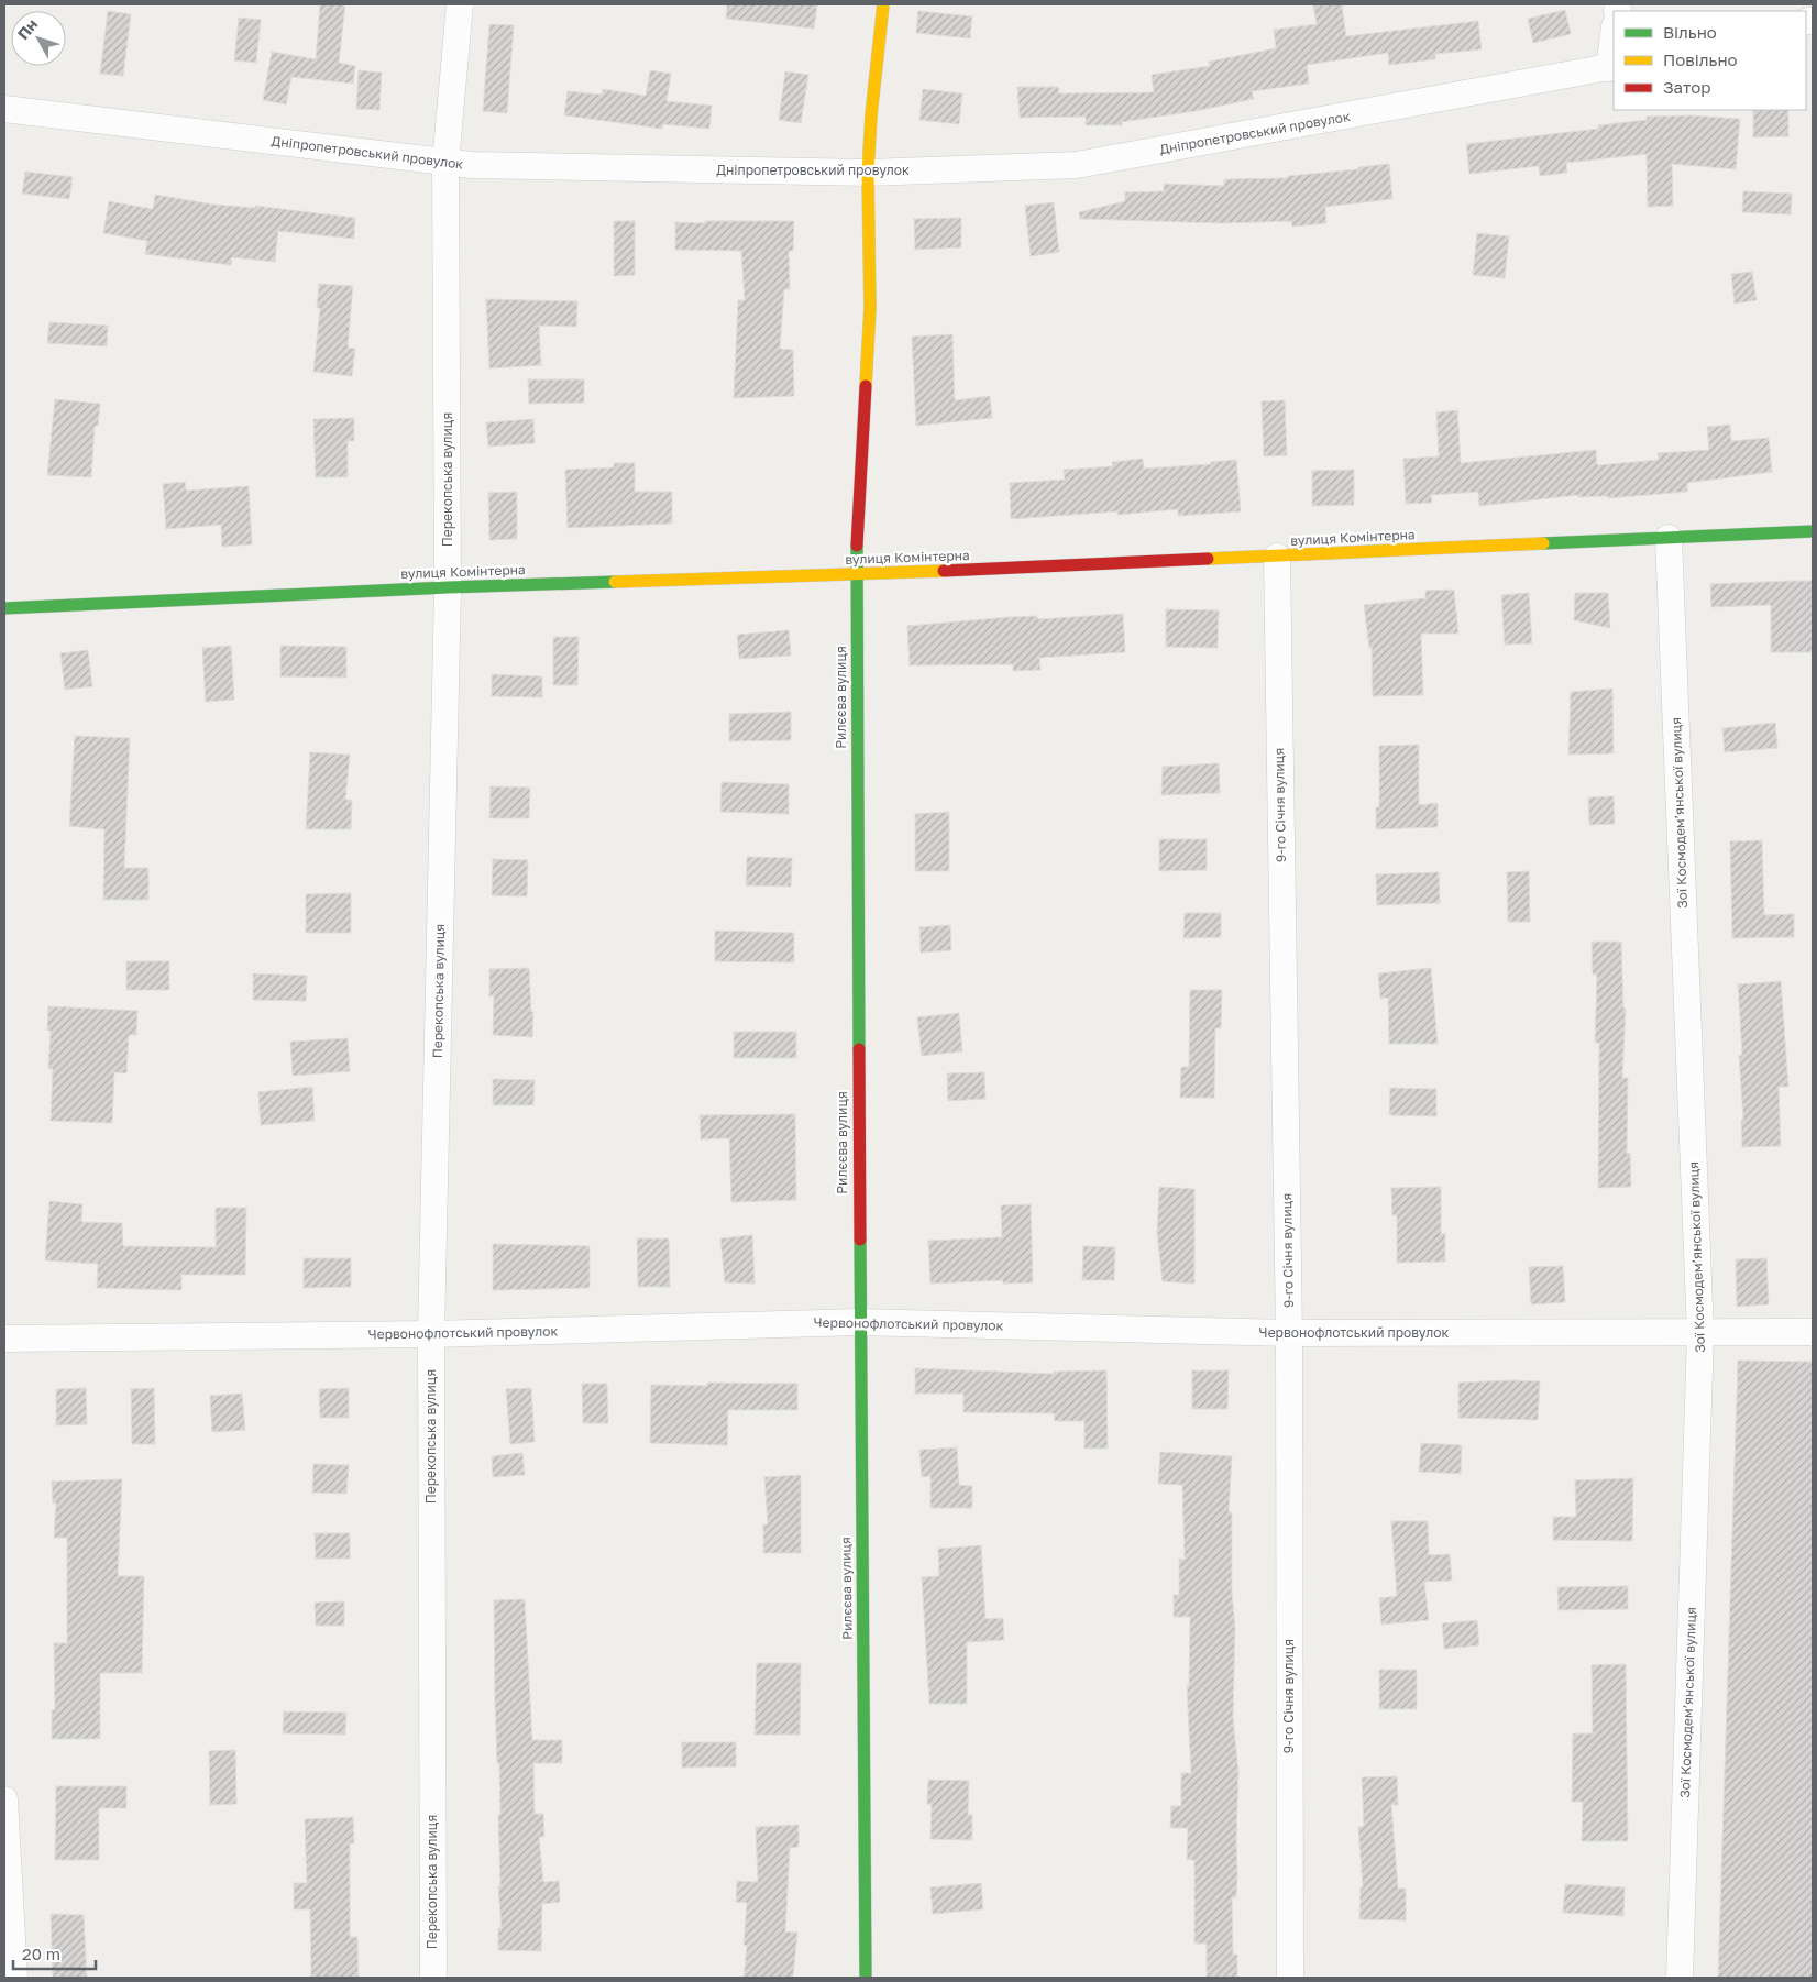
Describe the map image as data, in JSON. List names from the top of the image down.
{
  "streets": {
    "street": [
      "Дніпропетровський провулок",
      "Перекопська вулиця",
      "вулиця Комінтерна",
      "Рилєєва вулиця",
      "9-го Січня вулиця",
      "Зої Космодем’янської вулиця",
      "Червонофлотський провулок"
    ]
  },
  "crossings": [
    ["Дніпропетровський провулок", "Перекопська вулиця"],
    ["Дніпропетровський провулок", "Рилєєва вулиця"],
    ["Перекопська вулиця", "вулиця Комінтерна"],
    ["Перекопська вулиця", "Червонофлотський провулок"],
    ["вулиця Комінтерна", "Рилєєва вулиця"],
    ["вулиця Комінтерна", "9-го Січня вулиця"],
    ["вулиця Комінтерна", "Зої Космодем’янської вулиця"],
    ["Рилєєва вулиця", "Червонофлотський провулок"],
    ["9-го Січня вулиця", "Червонофлотський провулок"],
    ["Зої Космодем’янської вулиця", "Червонофлотський провулок"]
  ],
  "legend": ["Вільно", "Повільно", "Затор"],
  "scale_bar": "20 m",
  "north": "top left"
}
